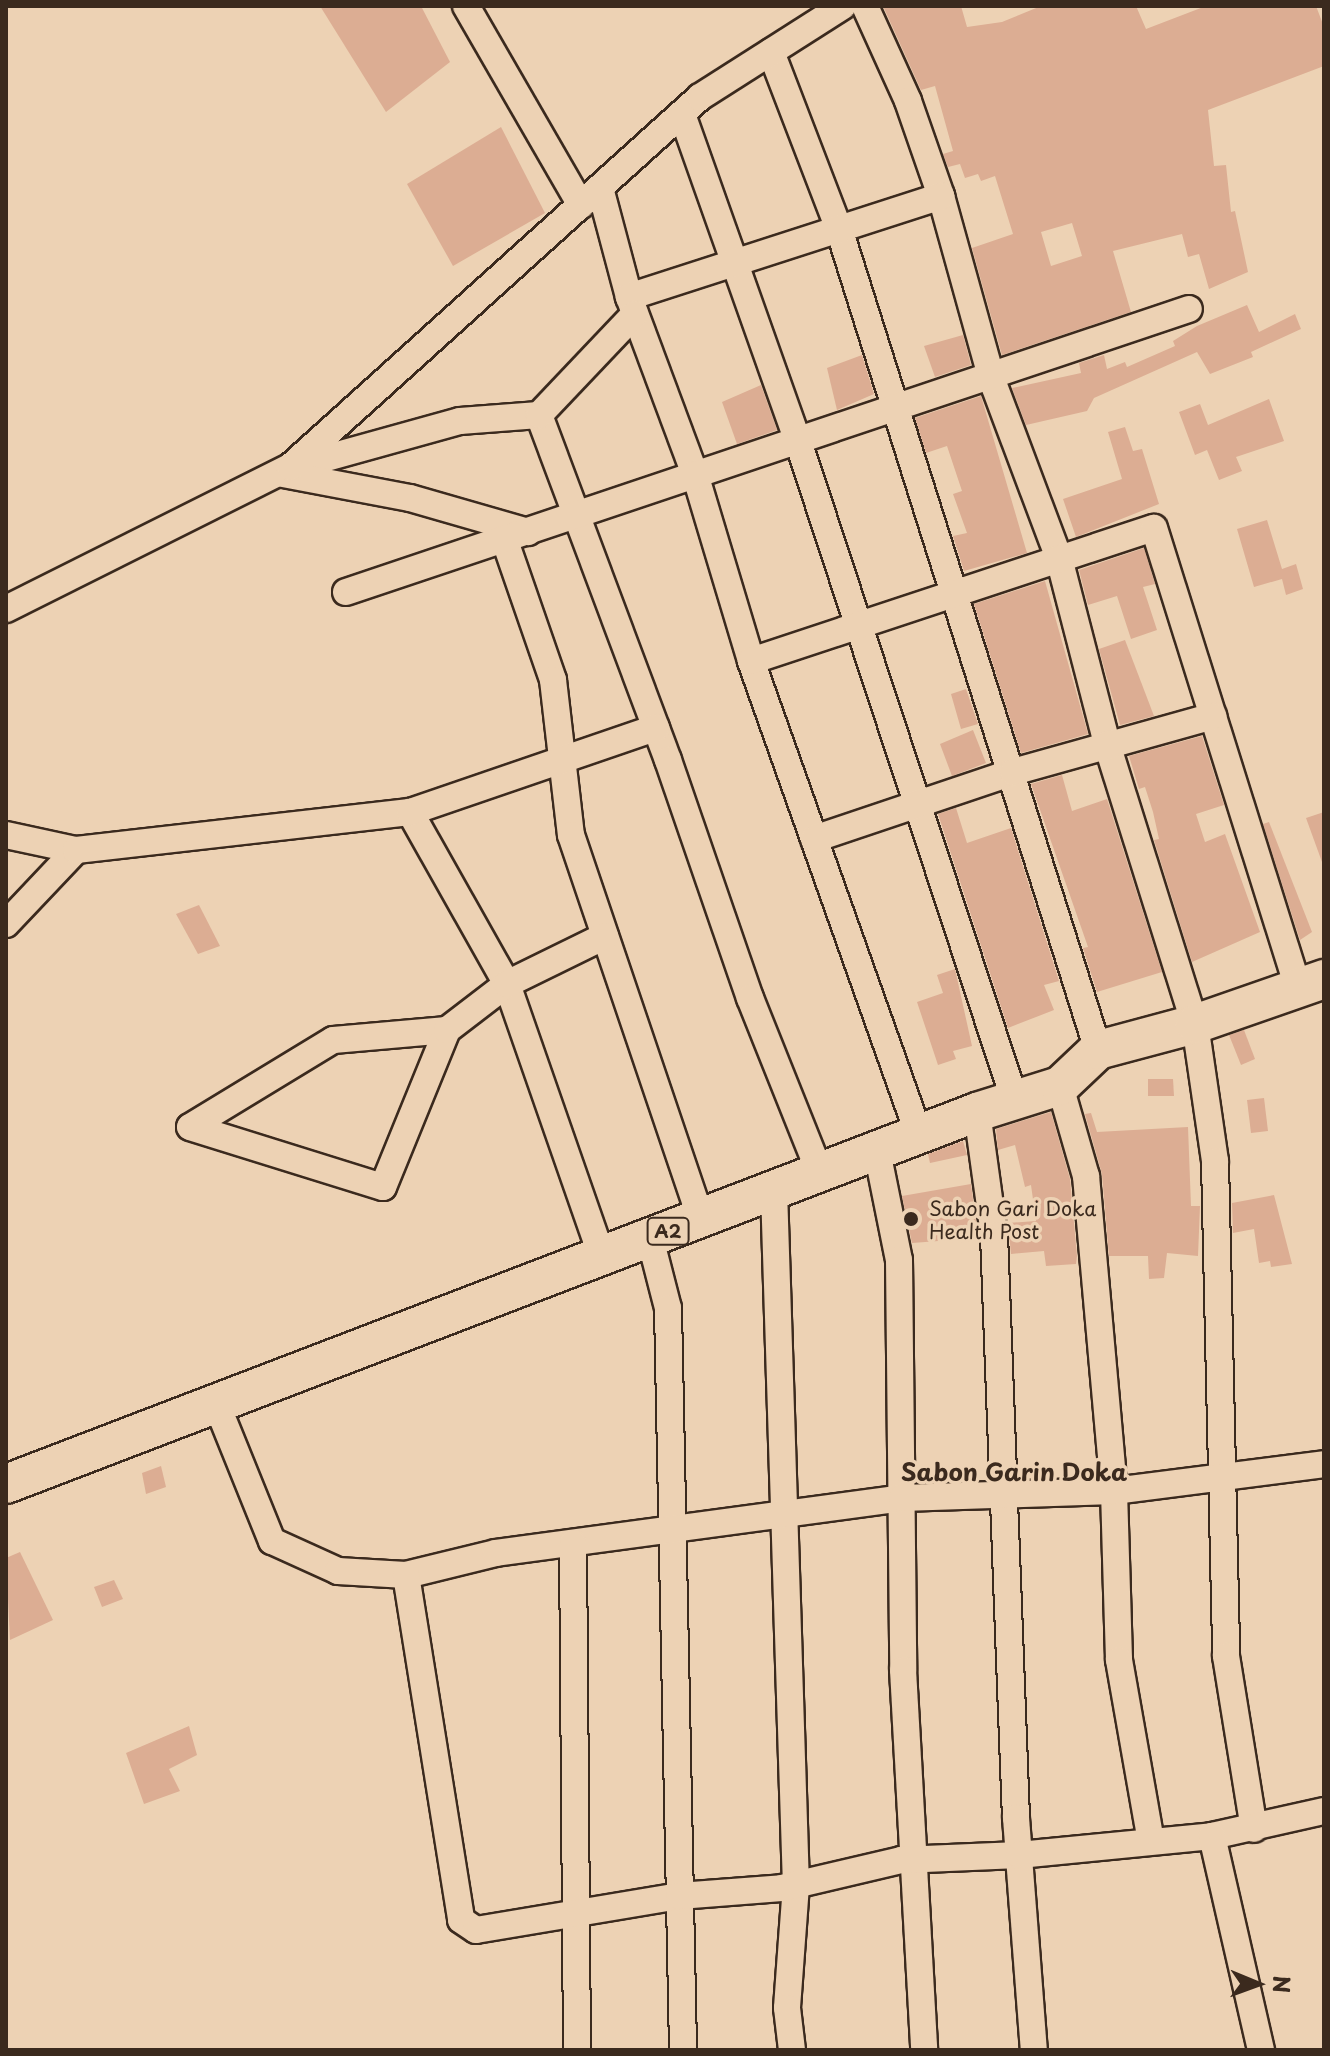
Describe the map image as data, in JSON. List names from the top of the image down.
{
  "streets": {
    "highway": ["A2"]
  },
  "districts": ["Sabon Garin Doka"],
  "places": ["Sabon Gari Doka Health Post"],
  "north": "right"
}
